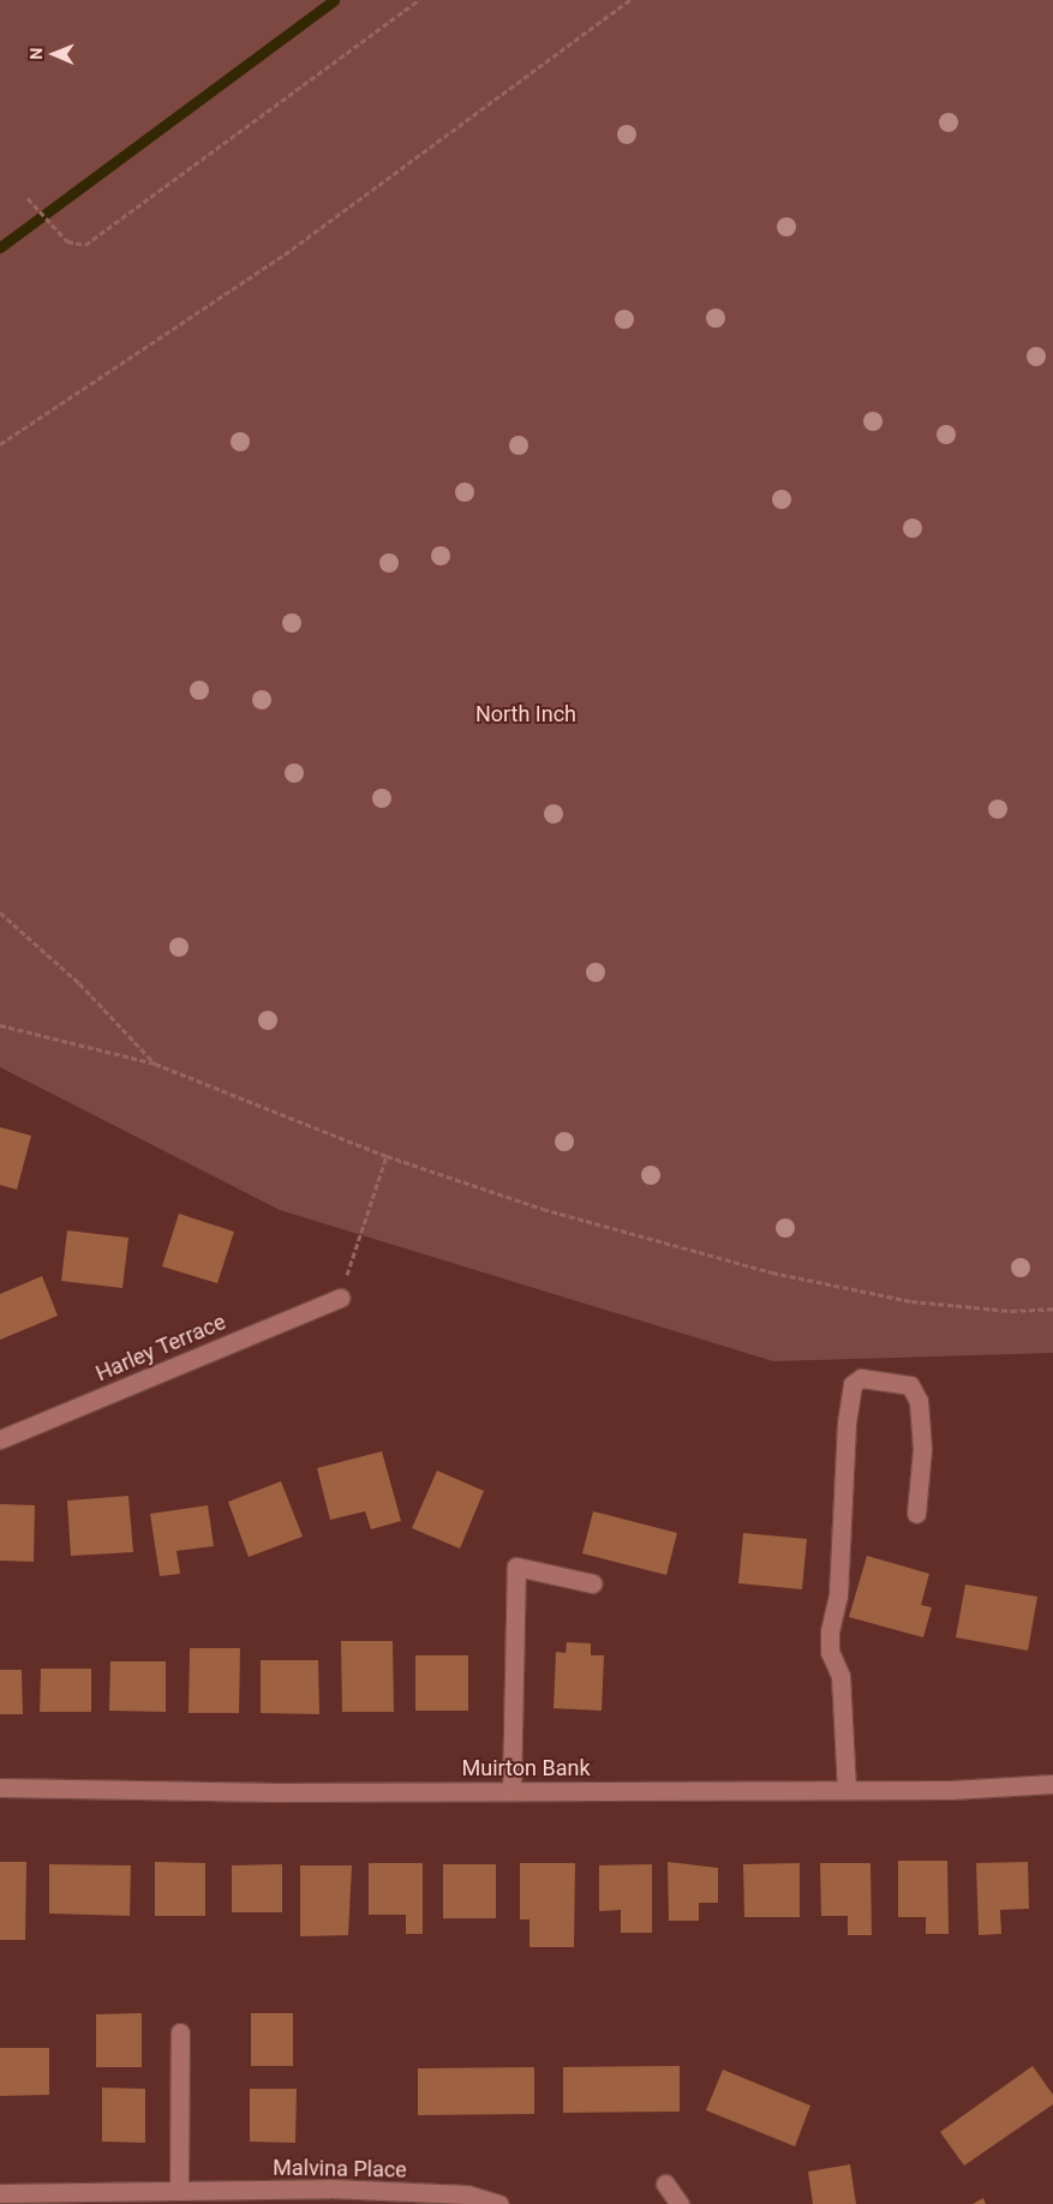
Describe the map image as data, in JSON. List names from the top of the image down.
{
  "streets": {
    "street": ["Harley Terrace", "Muirton Bank", "Malvina Place"]
  },
  "parks": ["North Inch"],
  "north": "left"
}
